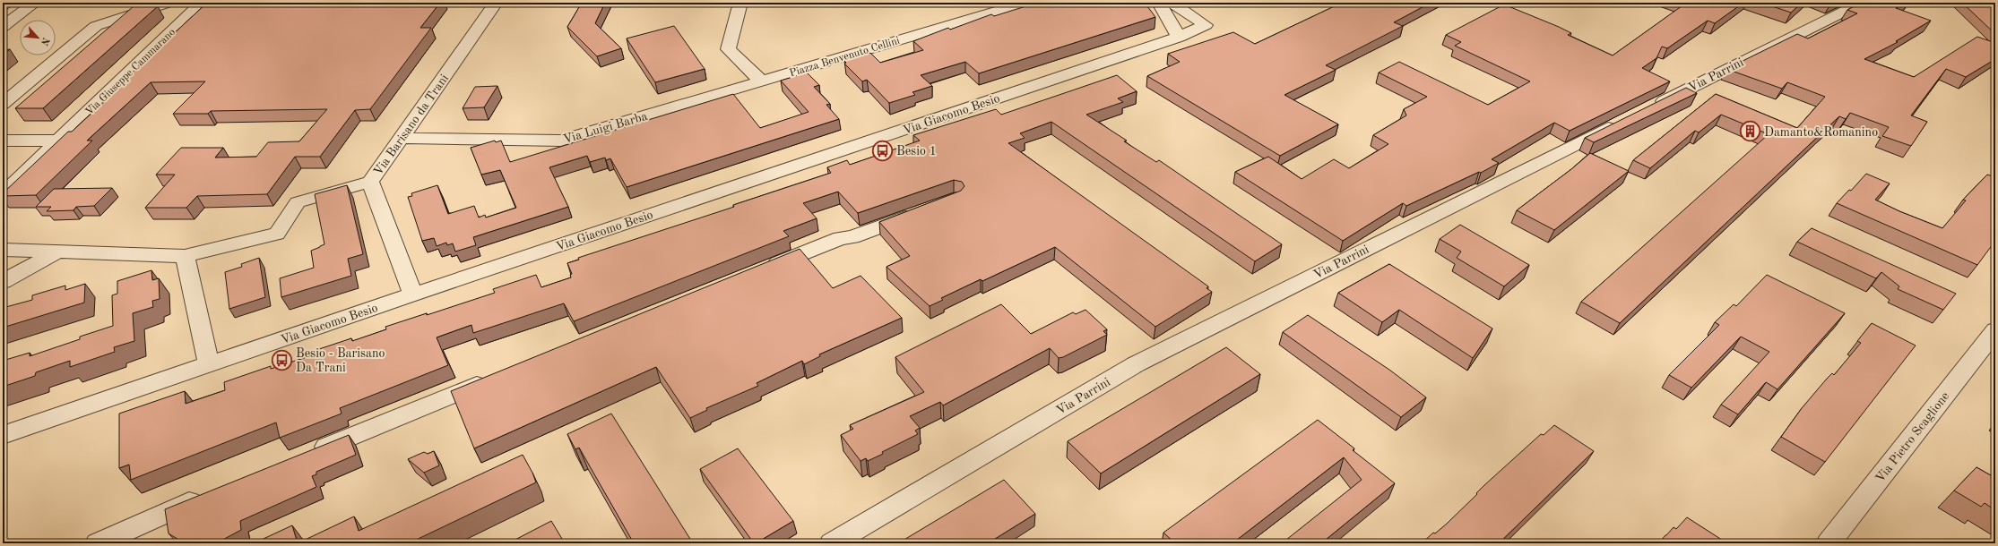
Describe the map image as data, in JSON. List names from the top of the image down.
{
  "streets": {
    "street": [
      "Piazza Benvenuto Cellini",
      "Via Giuseppe Cammarano",
      "Via Parrini",
      "Via Giacomo Besio",
      "Via Barisano da Trani",
      "Via Luigi Barba",
      "Via Pietro Scaglione"
    ]
  },
  "crossings": [
    ["Piazza Benvenuto Cellini", "Via Luigi Barba"],
    ["Via Giacomo Besio", "Via Barisano da Trani"],
    ["Via Barisano da Trani", "Via Luigi Barba"]
  ],
  "places": {
    "building": ["Damanto&Romanino"],
    "bus stop": ["Besio 1", "Besio - Barisano Da Trani"]
  },
  "north": "bottom right"
}
